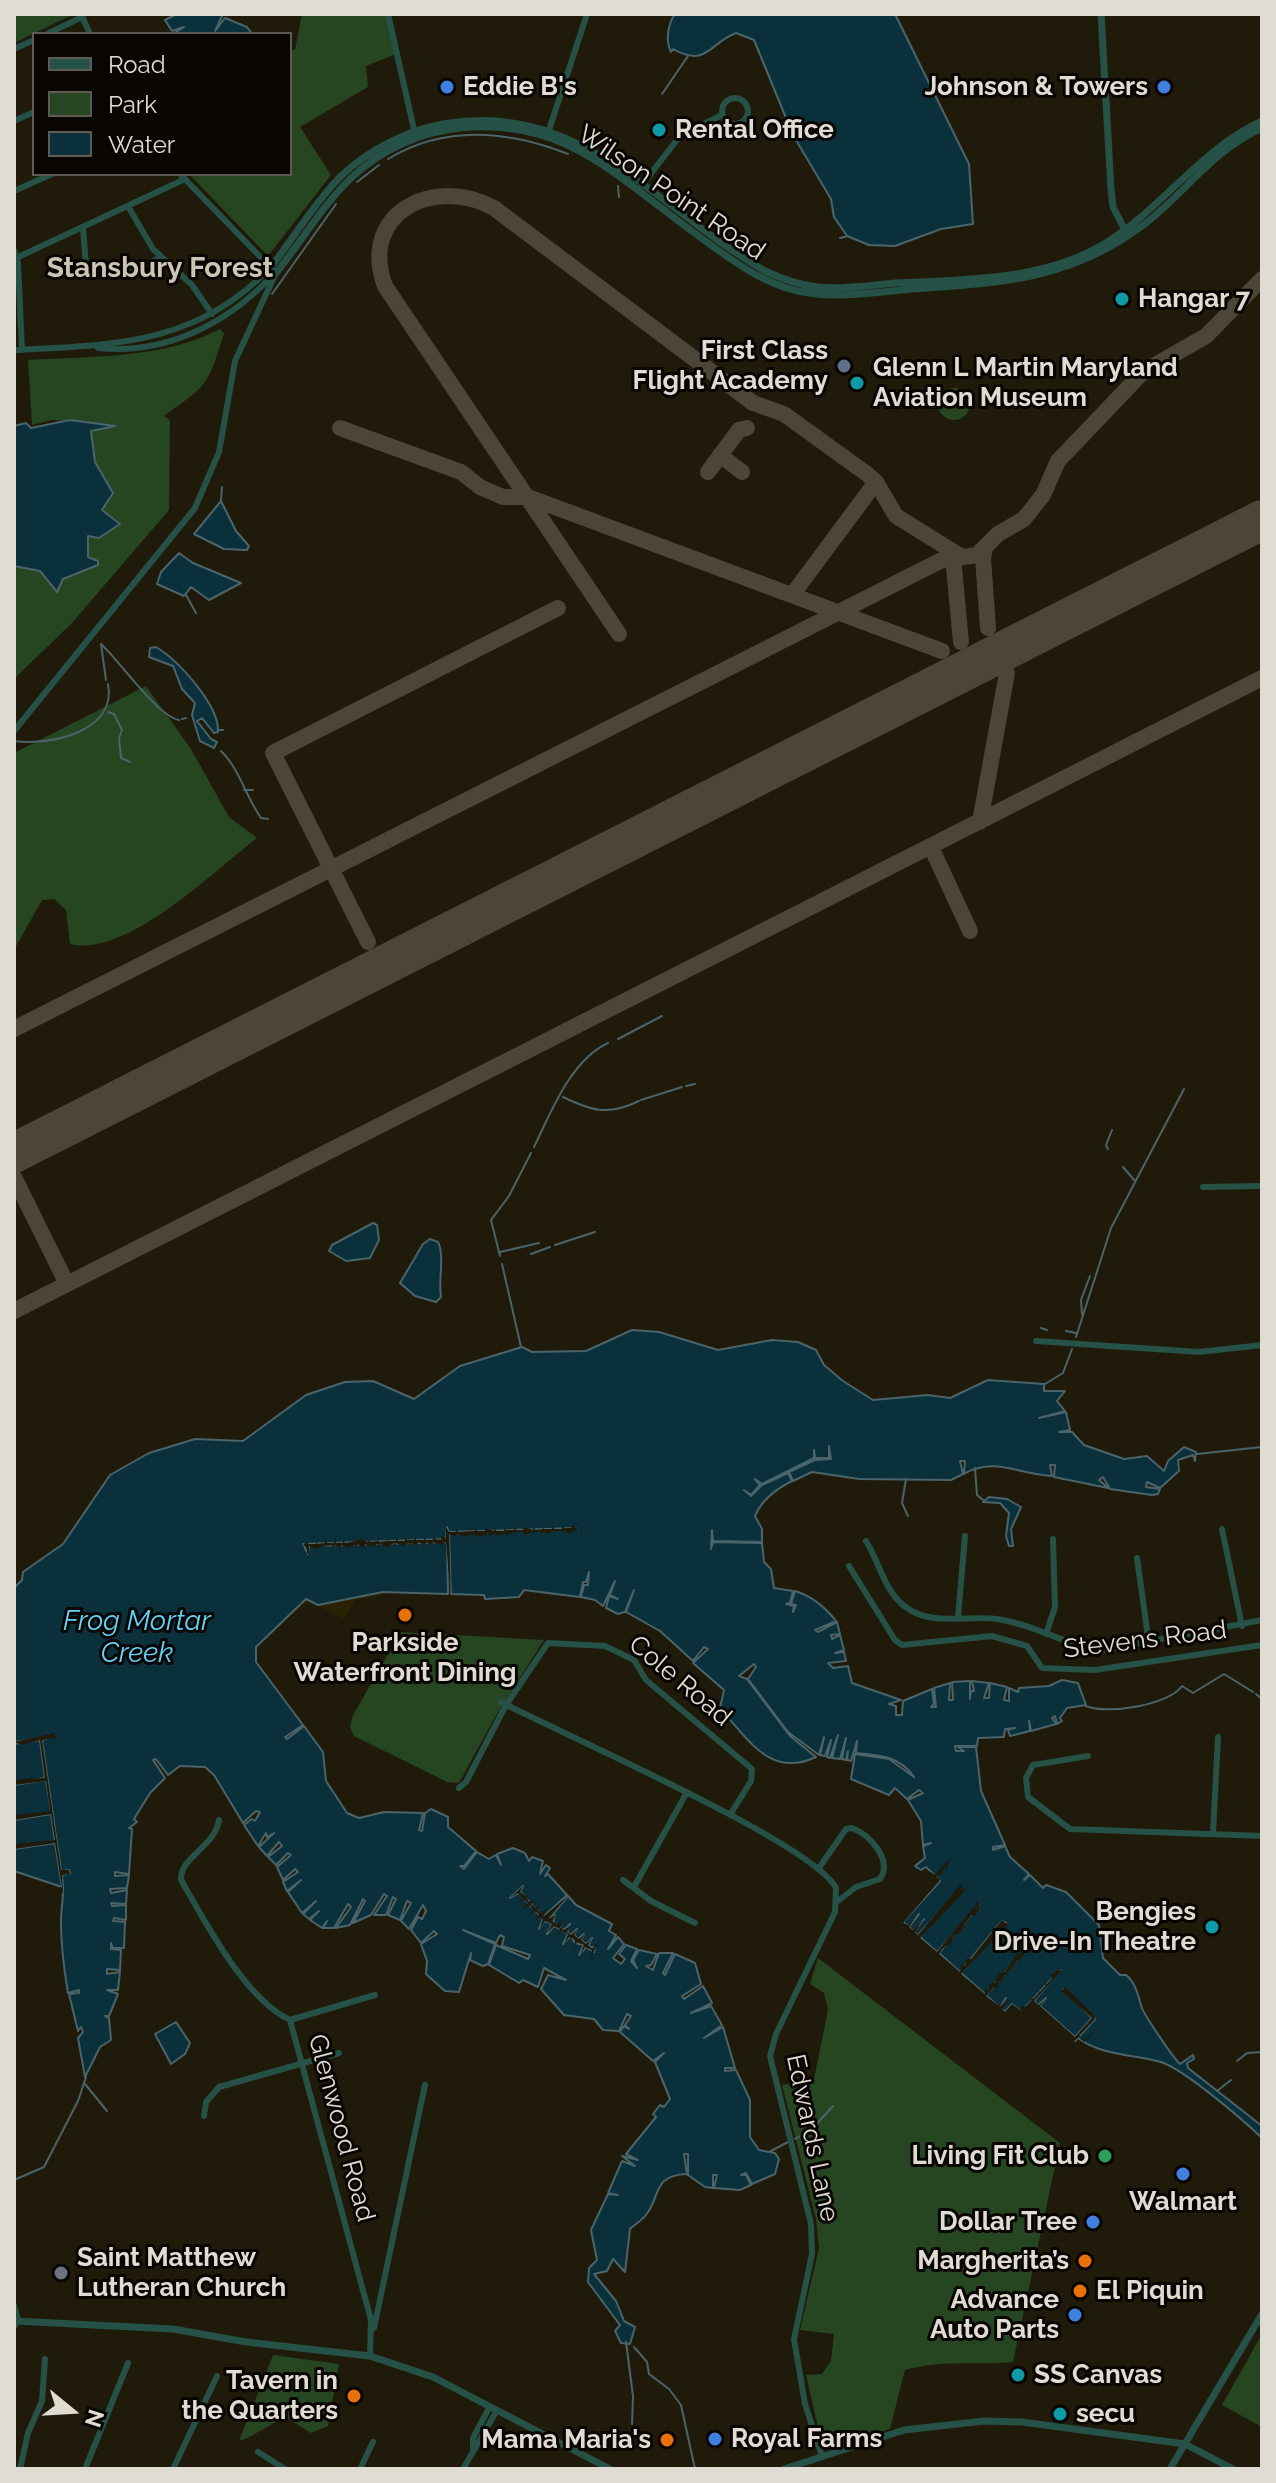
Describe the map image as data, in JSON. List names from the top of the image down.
{
  "streets": {
    "street": [
      "Wilson Point Road",
      "Stevens Road",
      "Cole Road",
      "Glenwood Road",
      "Edwards Lane"
    ]
  },
  "districts": ["Stansbury Forest"],
  "water": ["Frog Mortar Creek"],
  "places": [
    "Eddie B's",
    "Johnson & Towers",
    "Rental Office",
    "Hangar 7",
    "First Class Flight Academy",
    "Glenn L Martin Maryland Aviation Museum",
    "Parkside Waterfront Dining",
    "Bengies Drive-In Theatre",
    "Living Fit Club",
    "Walmart",
    "Dollar Tree",
    "Margherita’s",
    "Saint Matthew Lutheran Church",
    "El Piquin",
    "Advance Auto Parts",
    "SS Canvas",
    "Tavern in the Quarters",
    "secu",
    "Royal Farms",
    "Mama Maria's"
  ],
  "legend": ["Road", "Park", "Water"],
  "north": "right"
}
